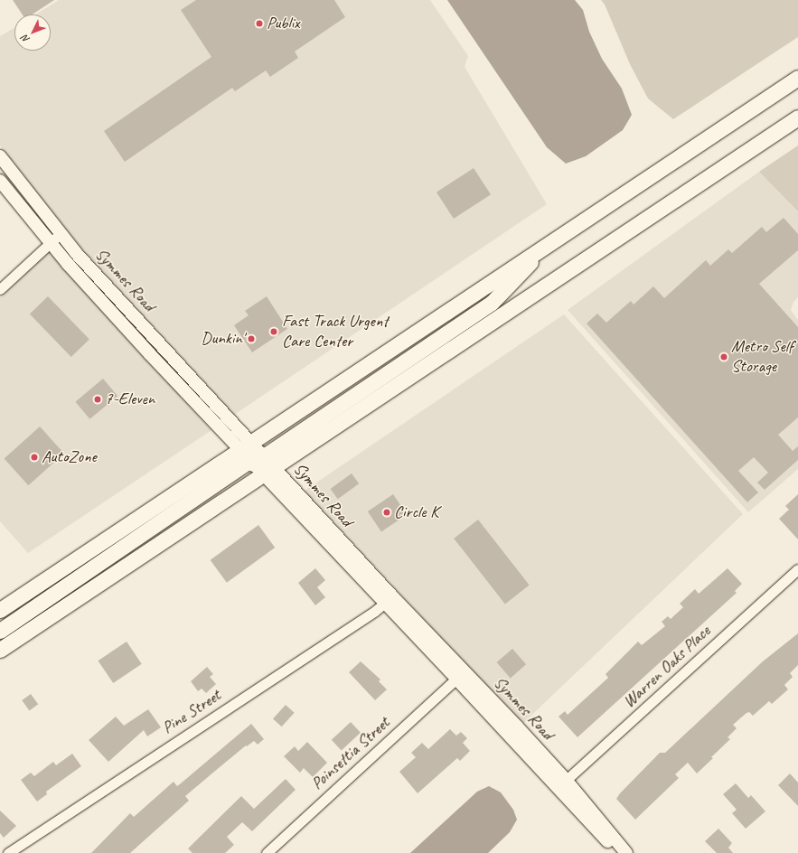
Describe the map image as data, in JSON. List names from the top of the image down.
{
  "streets": {
    "street": [
      "Symmes Road",
      "Warren Oaks Place",
      "Pine Street",
      "Poinsettia Street"
    ]
  },
  "crossings": [
    ["Symmes Road", "Warren Oaks Place"],
    ["Symmes Road", "Pine Street"],
    ["Symmes Road", "Poinsettia Street"]
  ],
  "places": [
    "Publix",
    "Fast Track Urgent Care Center",
    "Dunkin'",
    "Metro Self Storage",
    "7-Eleven",
    "AutoZone",
    "Circle K"
  ],
  "north": "bottom left"
}
